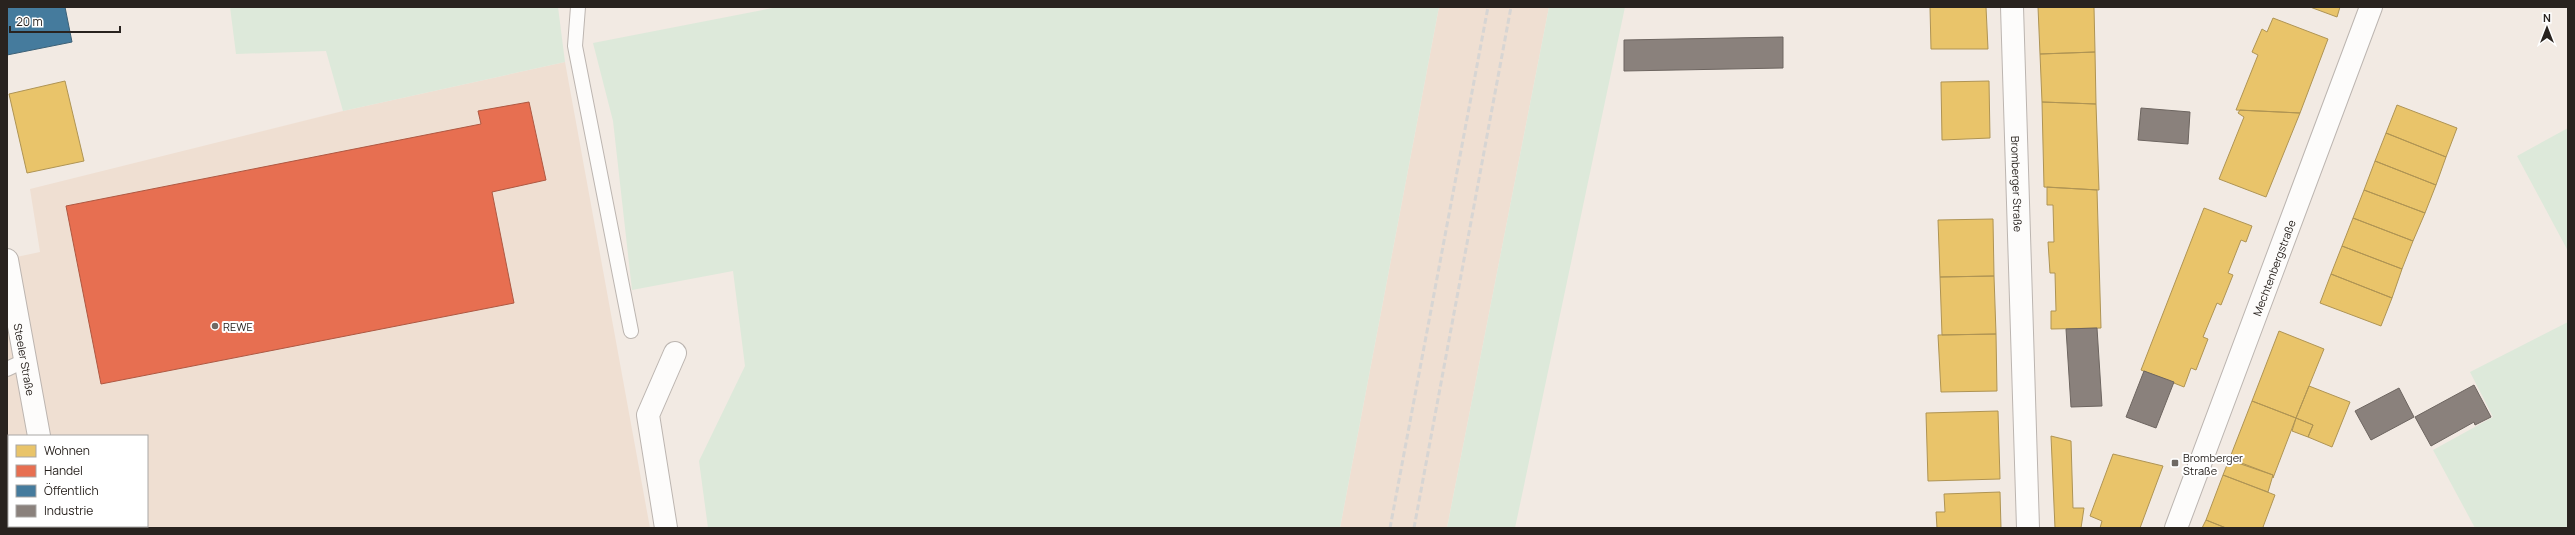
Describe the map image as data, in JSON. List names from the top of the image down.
{
  "streets": {
    "street": ["Bromberger Straße", "Mechtenbergstraße", "Steeler Straße"]
  },
  "places": {
    "other": ["REWE"],
    "transit": ["Bromberger Straße"]
  },
  "legend": [
    "Wohnen",
    "Handel",
    "Öffentlich",
    "Industrie"
  ],
  "scale_bar": "20 m",
  "north": "top"
}
